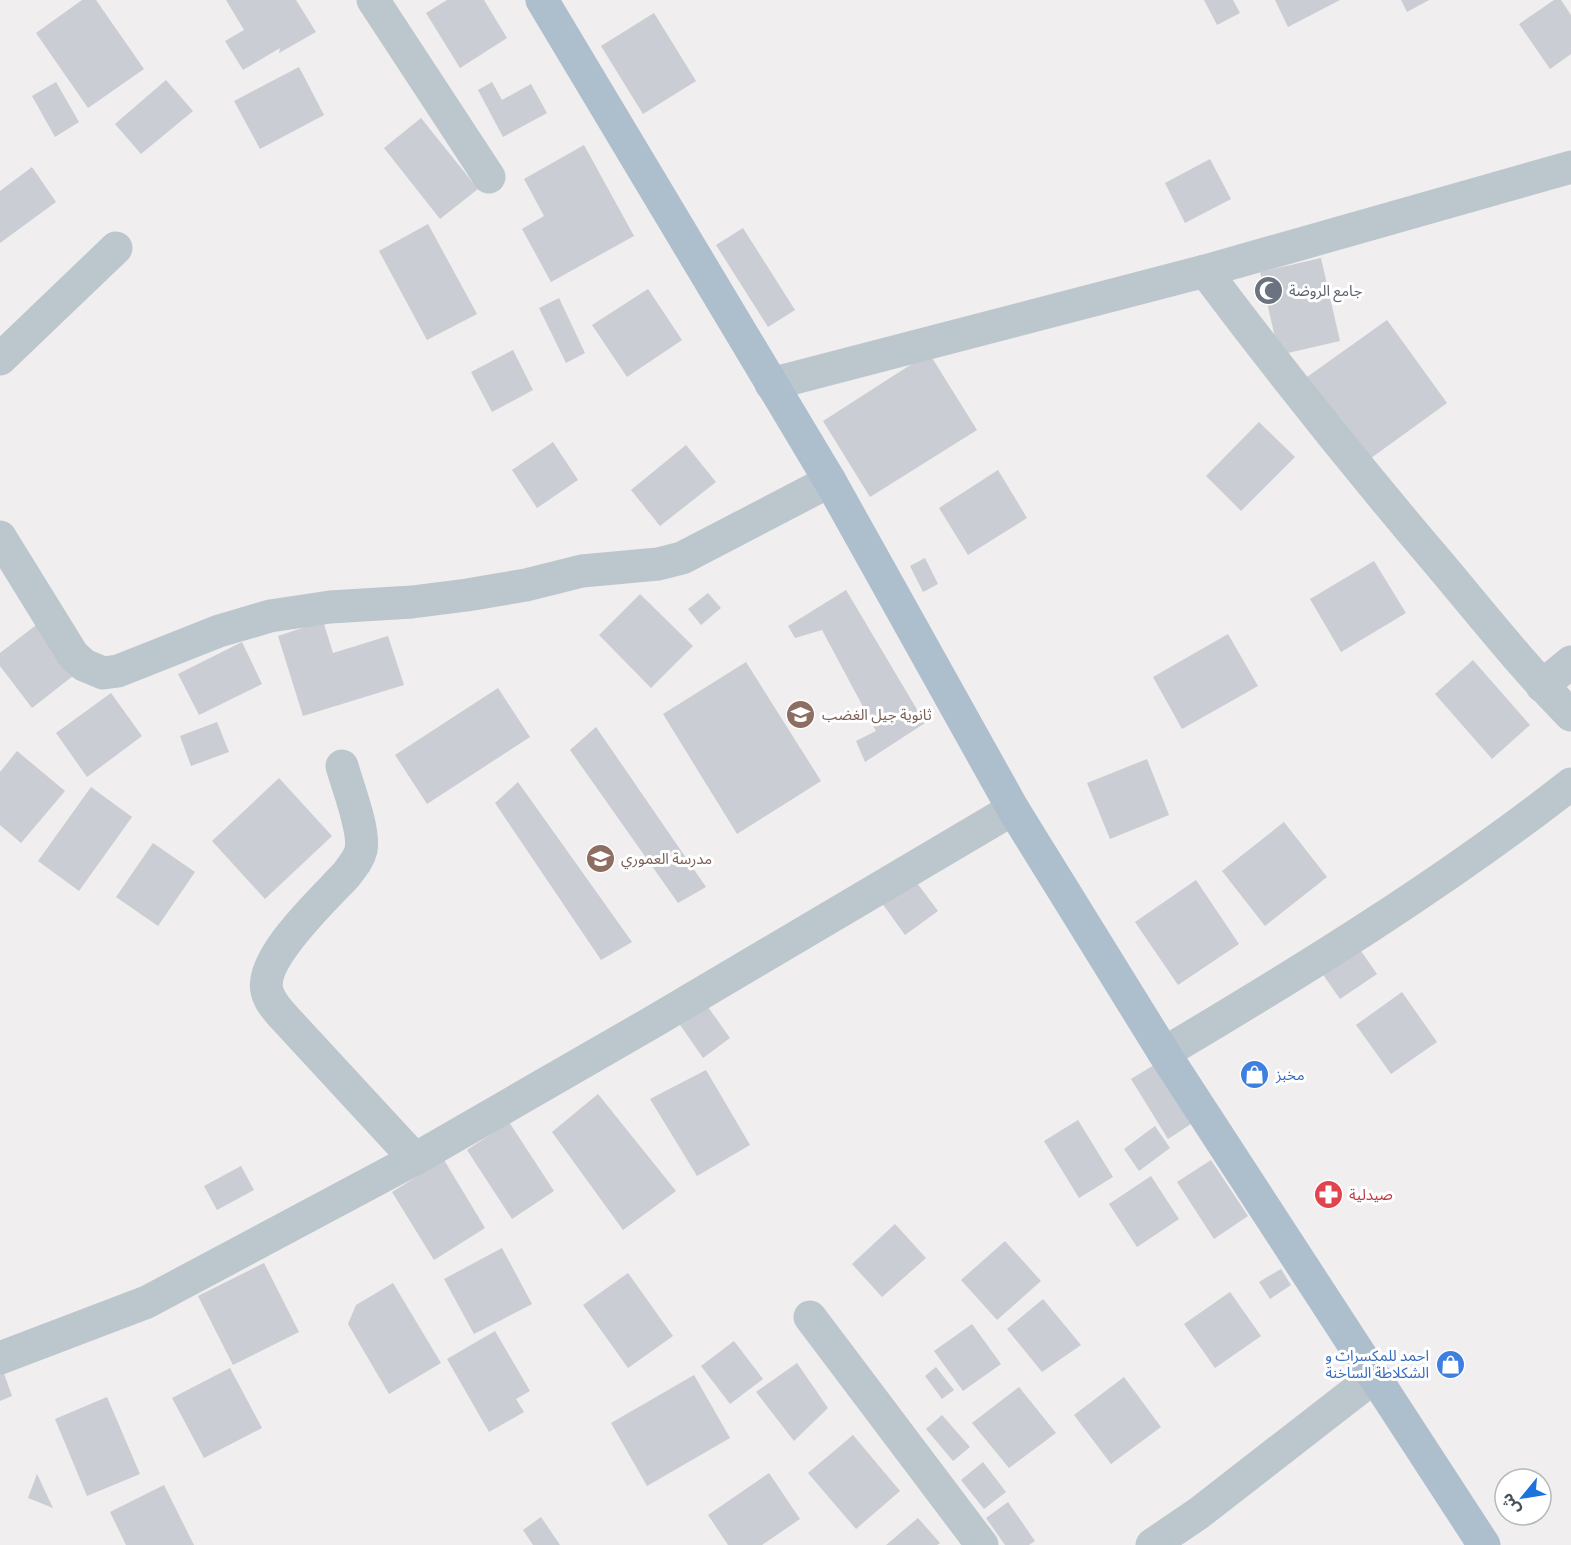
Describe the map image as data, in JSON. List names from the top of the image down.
{
  "places": {
    "mosque": ["جامع الروضة"],
    "school or university": ["ثانوية جيل الغضب", "مدرسة العموري"],
    "shop": ["مخبز", "احمد للمكسرات و الشكلاطة الساخنة"],
    "pharmacy": ["صيدلية"]
  },
  "north": "bottom left"
}
